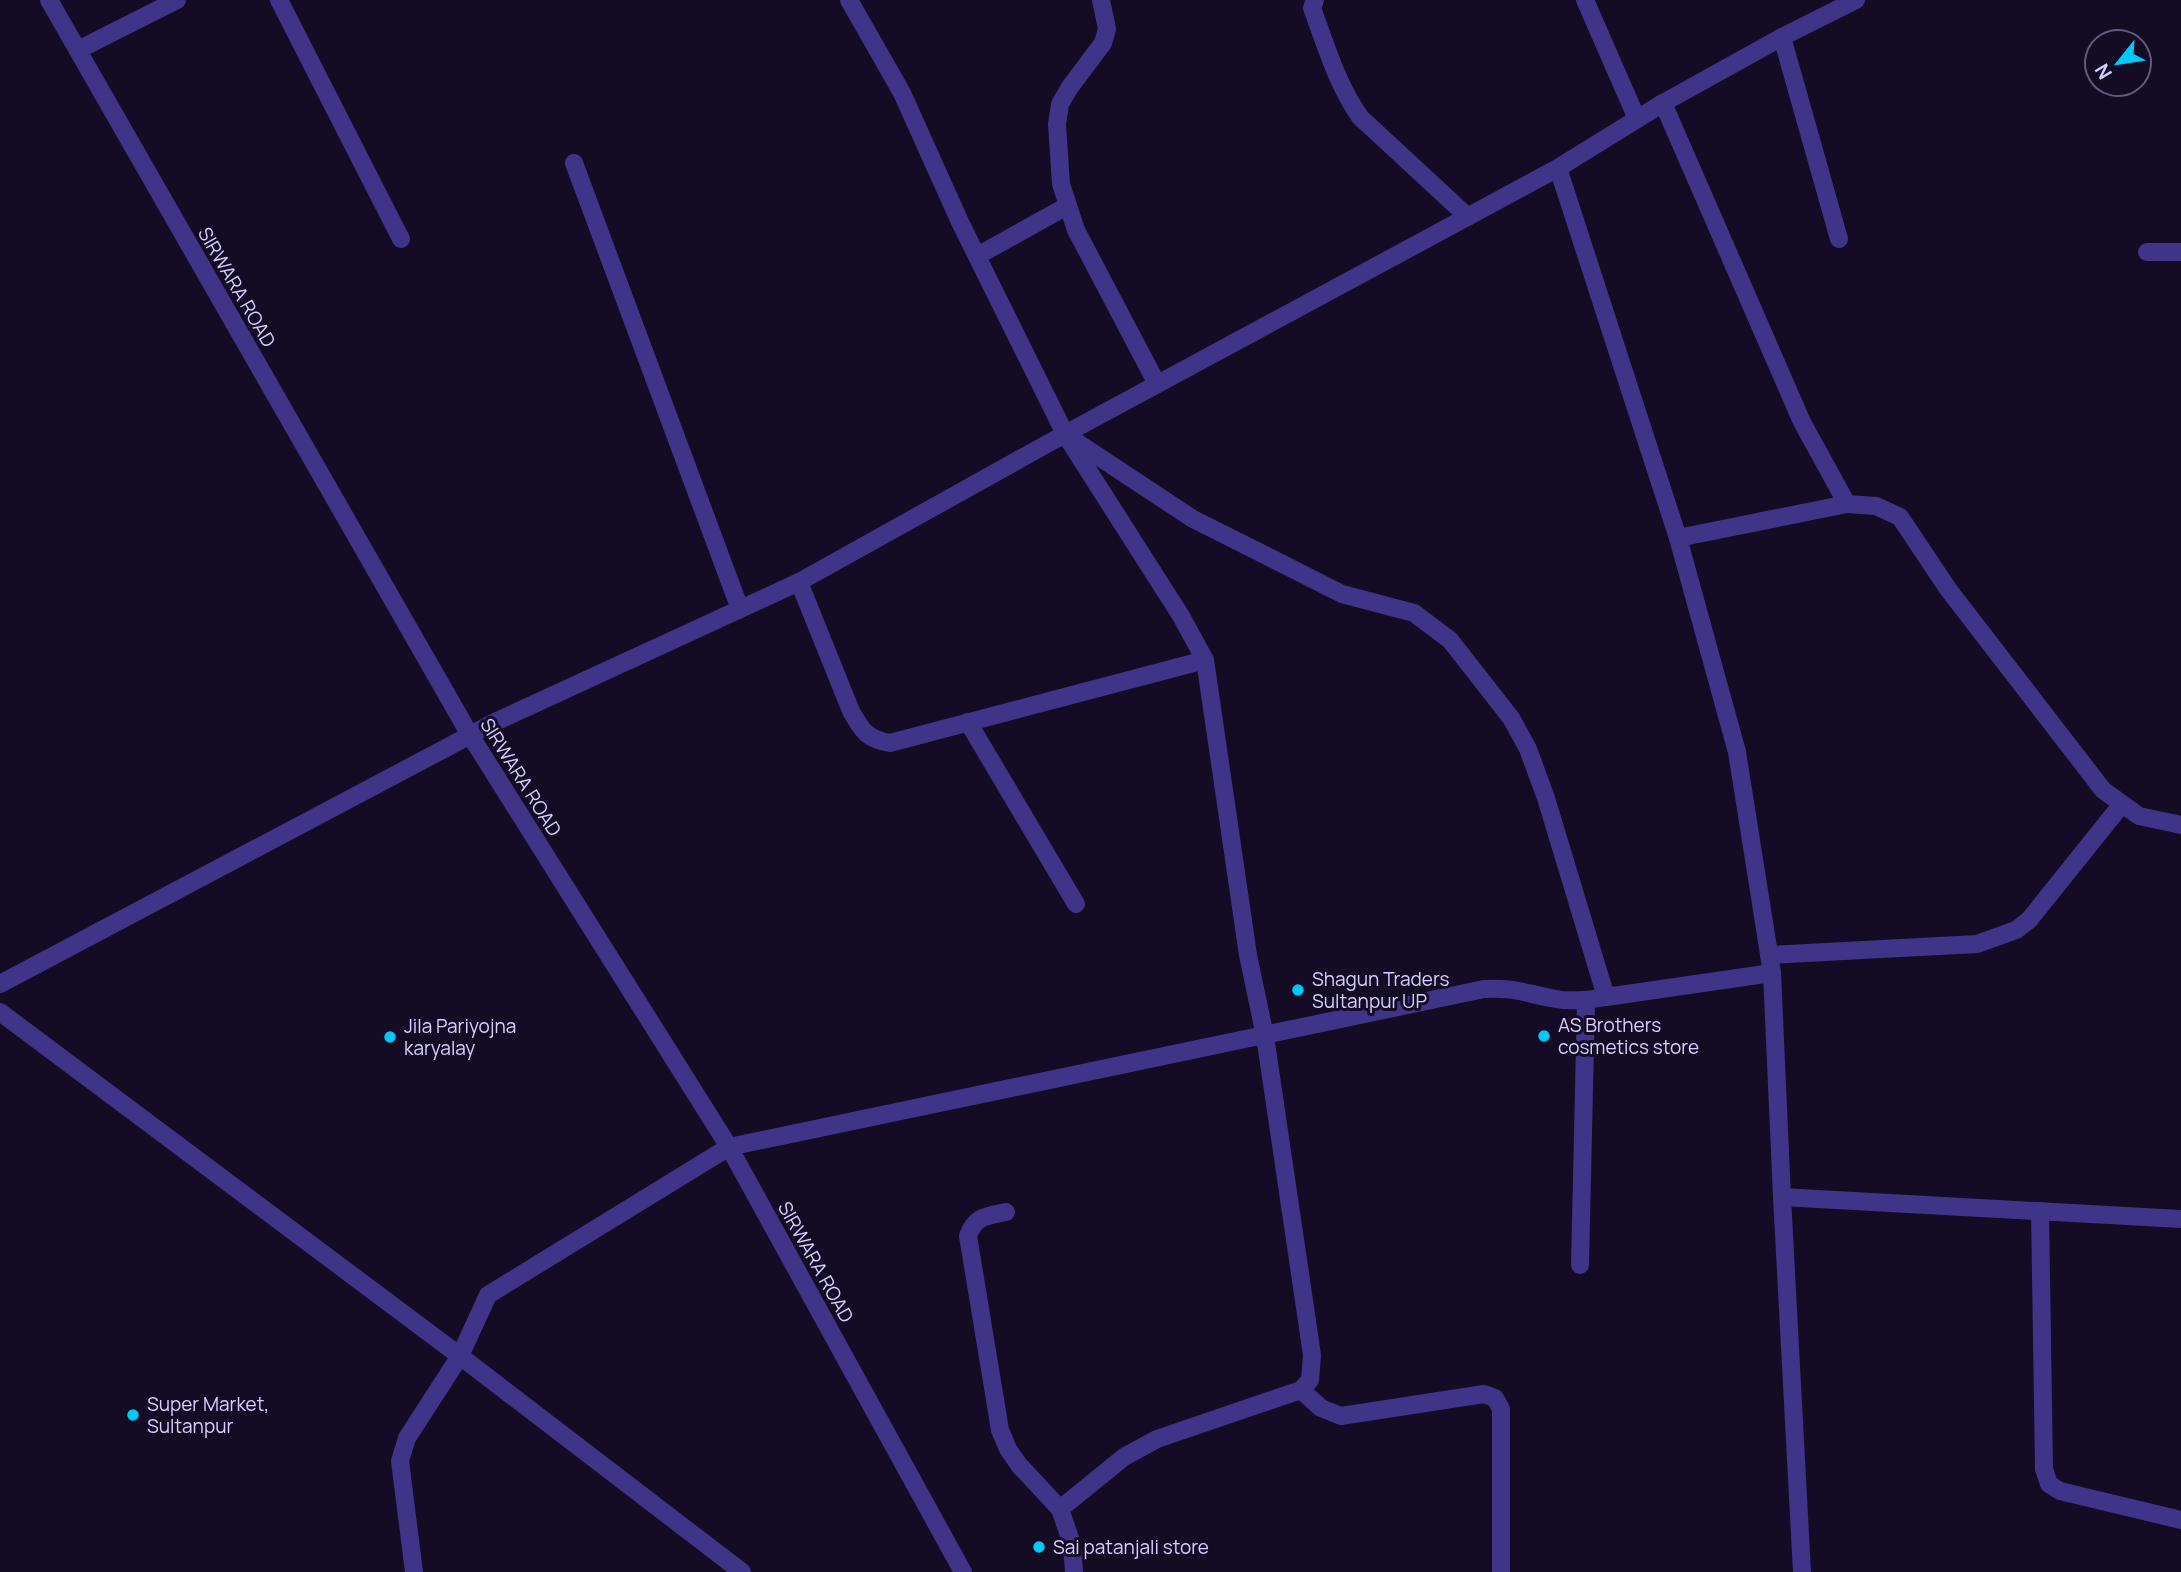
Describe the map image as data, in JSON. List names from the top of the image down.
{
  "streets": {
    "street": ["SIRWARA ROAD"]
  },
  "places": [
    "Shagun Traders Sultanpur UP",
    "AS Brothers cosmetics store",
    "Jila Pariyojna karyalay",
    "Super Market, Sultanpur",
    "Sai patanjali store"
  ],
  "north": "bottom left"
}
